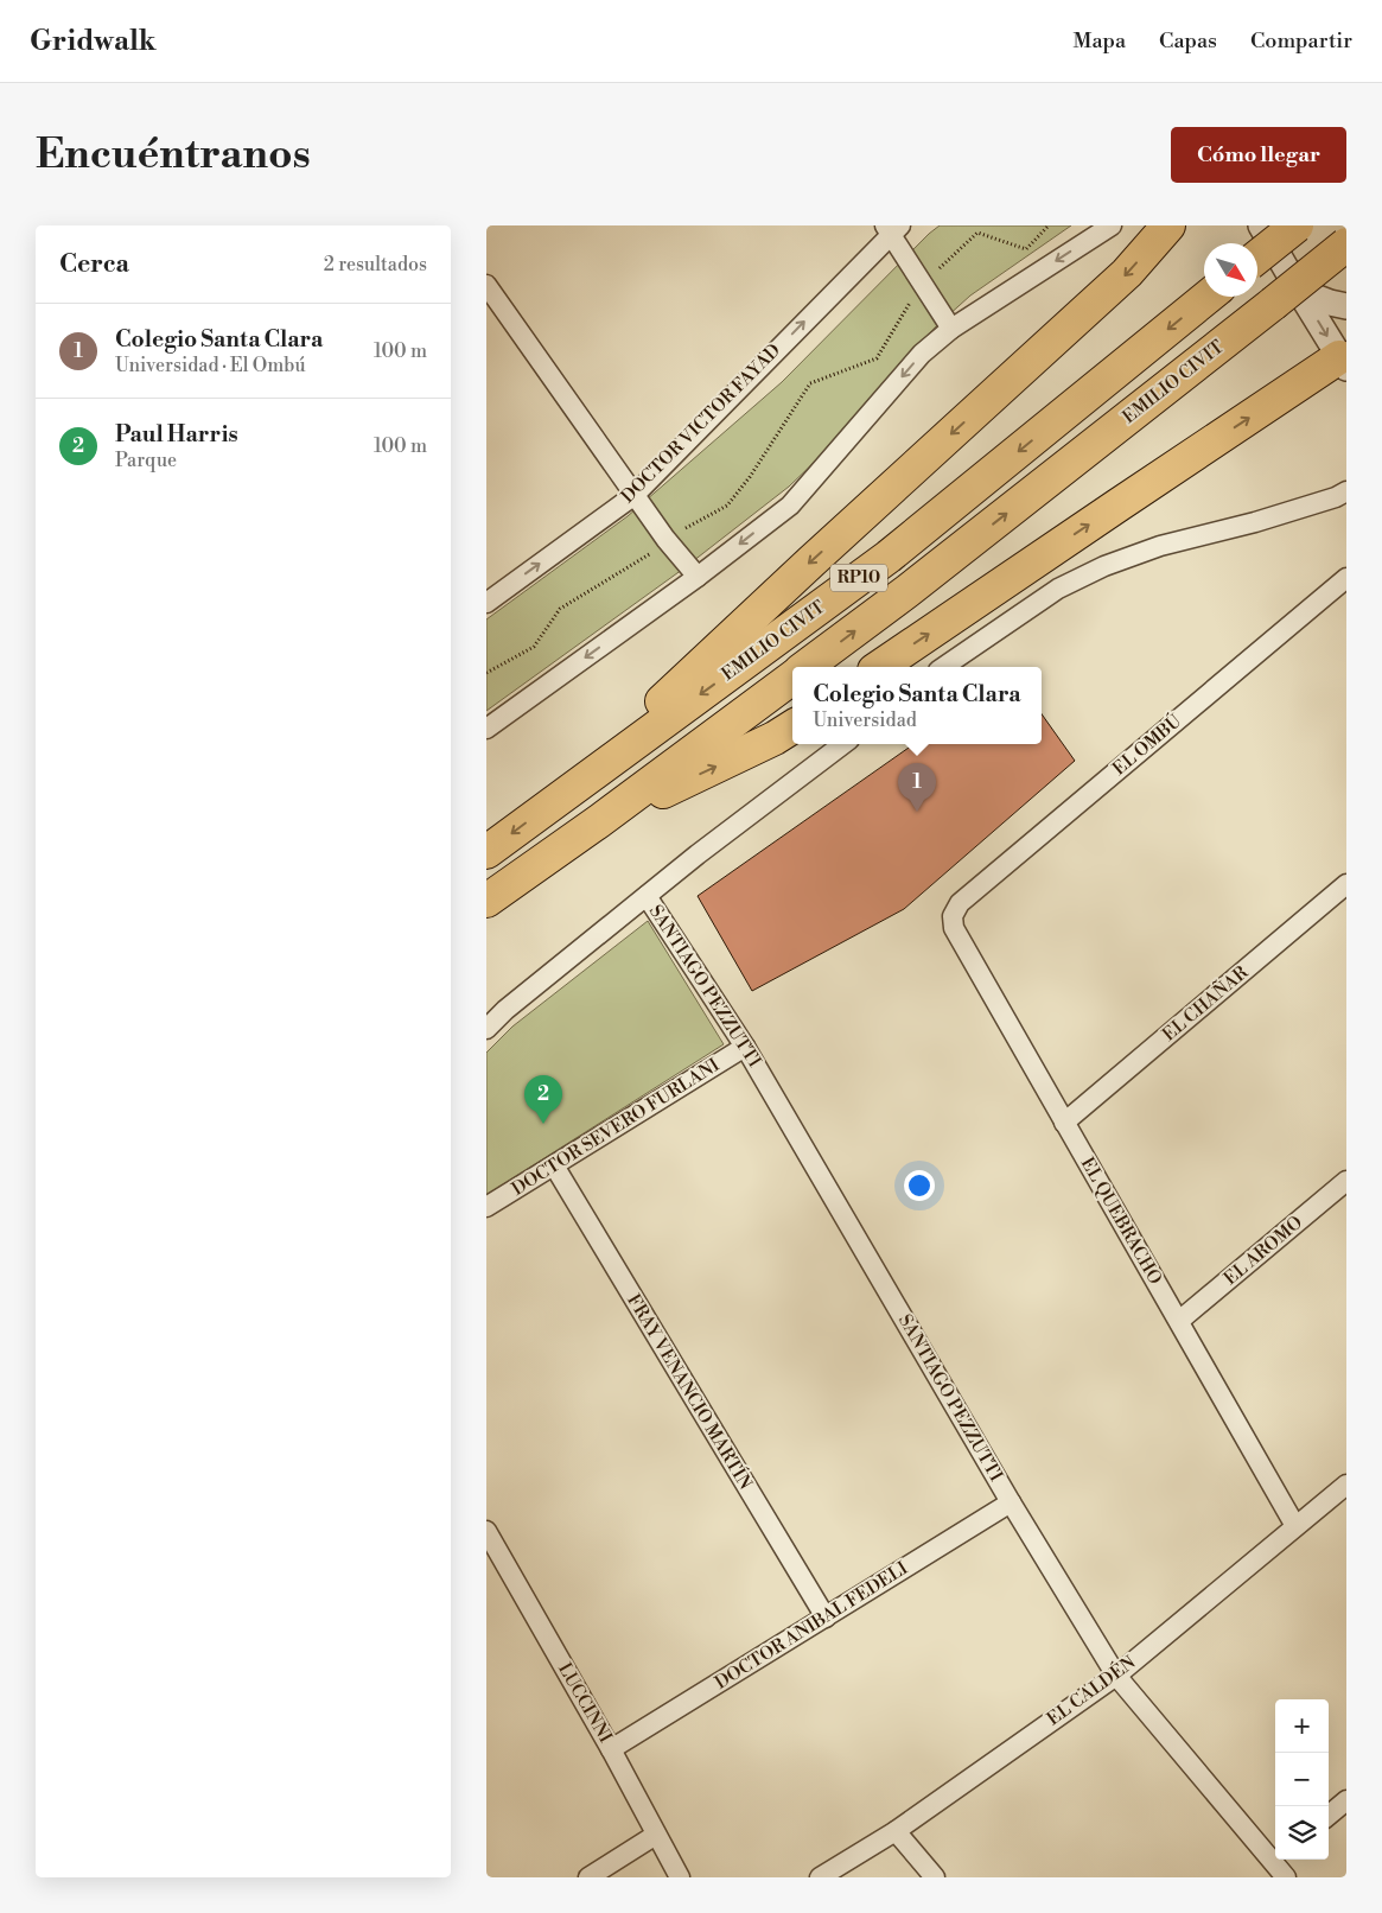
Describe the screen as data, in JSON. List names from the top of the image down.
{
  "streets": {
    "highway": ["EMILIO CIVIT", "RP10"],
    "street": [
      "DOCTOR VICTOR FAYAD",
      "EL OMBÚ",
      "SANTIAGO PEZZUTTI",
      "EL CHAÑAR",
      "DOCTOR SEVERO FURLANI",
      "EL QUEBRACHO",
      "EL AROMO",
      "FRAY VENANCIO MARTÍN",
      "DOCTOR ANIBAL FEDELI",
      "EL CALDÉN",
      "LUCCINNI"
    ]
  },
  "crossings": [
    ["EL OMBÚ", "EL QUEBRACHO"],
    ["SANTIAGO PEZZUTTI", "DOCTOR SEVERO FURLANI"],
    ["SANTIAGO PEZZUTTI", "DOCTOR ANIBAL FEDELI"],
    ["SANTIAGO PEZZUTTI", "EL CALDÉN"],
    ["EL CHAÑAR", "EL QUEBRACHO"],
    ["DOCTOR SEVERO FURLANI", "FRAY VENANCIO MARTÍN"],
    ["EL QUEBRACHO", "EL AROMO"],
    ["EL QUEBRACHO", "EL CALDÉN"],
    ["FRAY VENANCIO MARTÍN", "DOCTOR ANIBAL FEDELI"],
    ["DOCTOR ANIBAL FEDELI", "LUCCINNI"]
  ],
  "north": "bottom right",
  "page": {
    "header": "Gridwalk",
    "nav": ["Mapa", "Capas", "Compartir"],
    "buttons": "Cómo llegar",
    "title": "Encuéntranos",
    "heading": ["Cerca", "2 resultados"],
    "list": [
      {
        "mark": "1",
        "name": "Colegio Santa Clara",
        "note": "Universidad · El Ombú",
        "value": "100 m"
      },
      {
        "mark": "2",
        "name": "Paul Harris",
        "note": "Parque",
        "value": "100 m"
      }
    ],
    "popup": ["Colegio Santa Clara", "Universidad"],
    "pins": ["1", "2"],
    "map_buttons": ["+", "−"]
  }
}
